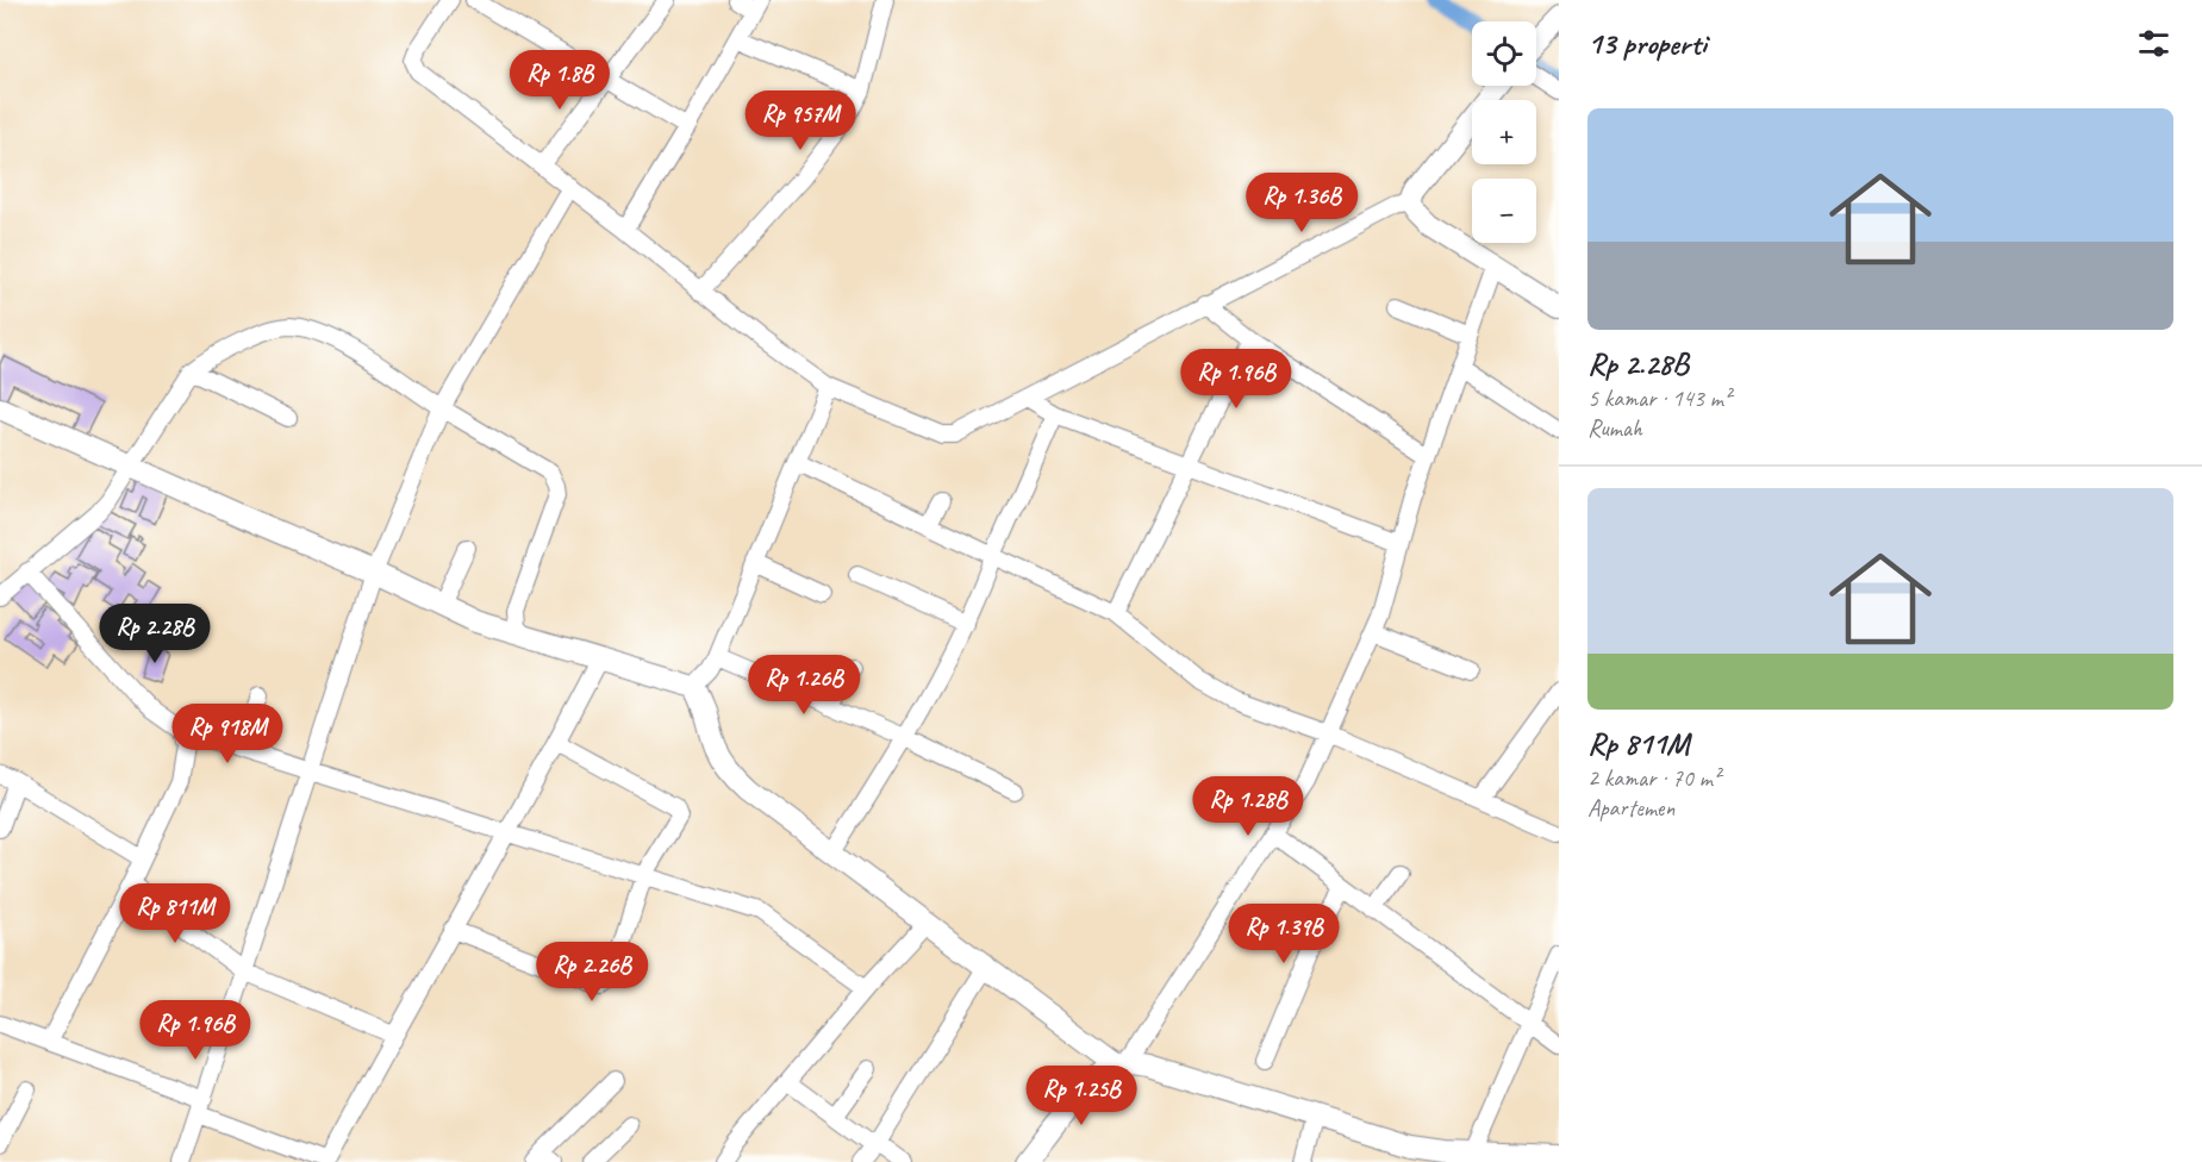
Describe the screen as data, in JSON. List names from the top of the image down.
{
  "page": {
    "heading": "13 properti",
    "map_buttons": ["+", "−"],
    "price": [
      "Rp 1.8B",
      "Rp 957M",
      "Rp 1.36B",
      "Rp 1.96B",
      "Rp 2.28B",
      "Rp 1.26B",
      "Rp 918M",
      "Rp 1.28B",
      "Rp 811M",
      "Rp 1.39B",
      "Rp 2.26B",
      "Rp 1.96B",
      "Rp 1.25B"
    ],
    "list": [
      {
        "name": "Rp 2.28B",
        "note": "5 kamar · 143 m² · Rumah"
      },
      {
        "name": "Rp 811M",
        "note": "2 kamar · 70 m² · Apartemen"
      }
    ]
  }
}
